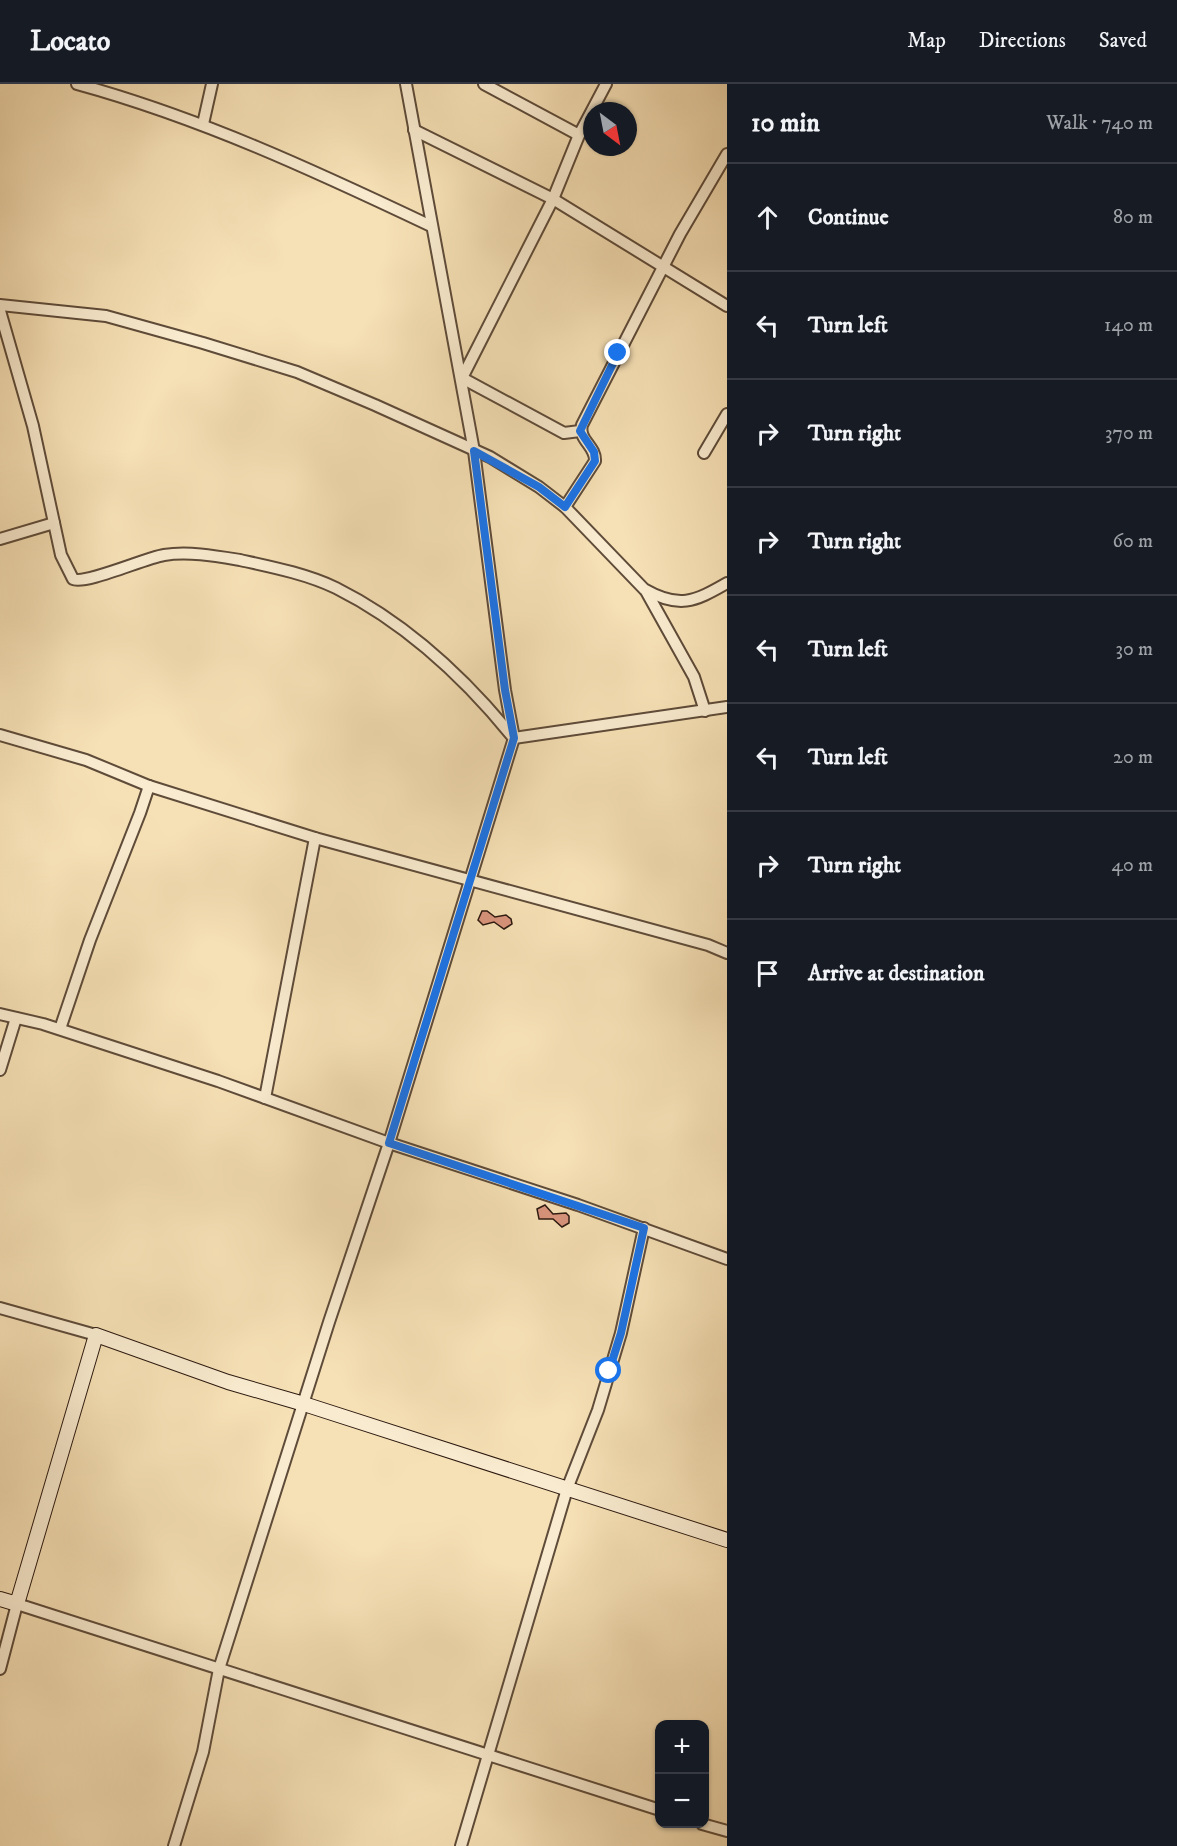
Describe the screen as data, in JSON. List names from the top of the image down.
{
  "north": "bottom right",
  "page": {
    "header": "Locato",
    "nav": ["Map", "Directions", "Saved"],
    "heading": ["10 min", "Walk · 740 m"],
    "list": [
      ["Continue", "80 m"],
      ["Turn left", "140 m"],
      ["Turn right", "370 m"],
      ["Turn right", "60 m"],
      ["Turn left", "30 m"],
      ["Turn left", "20 m"],
      ["Turn right", "40 m"],
      "Arrive at destination"
    ],
    "map_buttons": ["+", "−"]
  }
}
